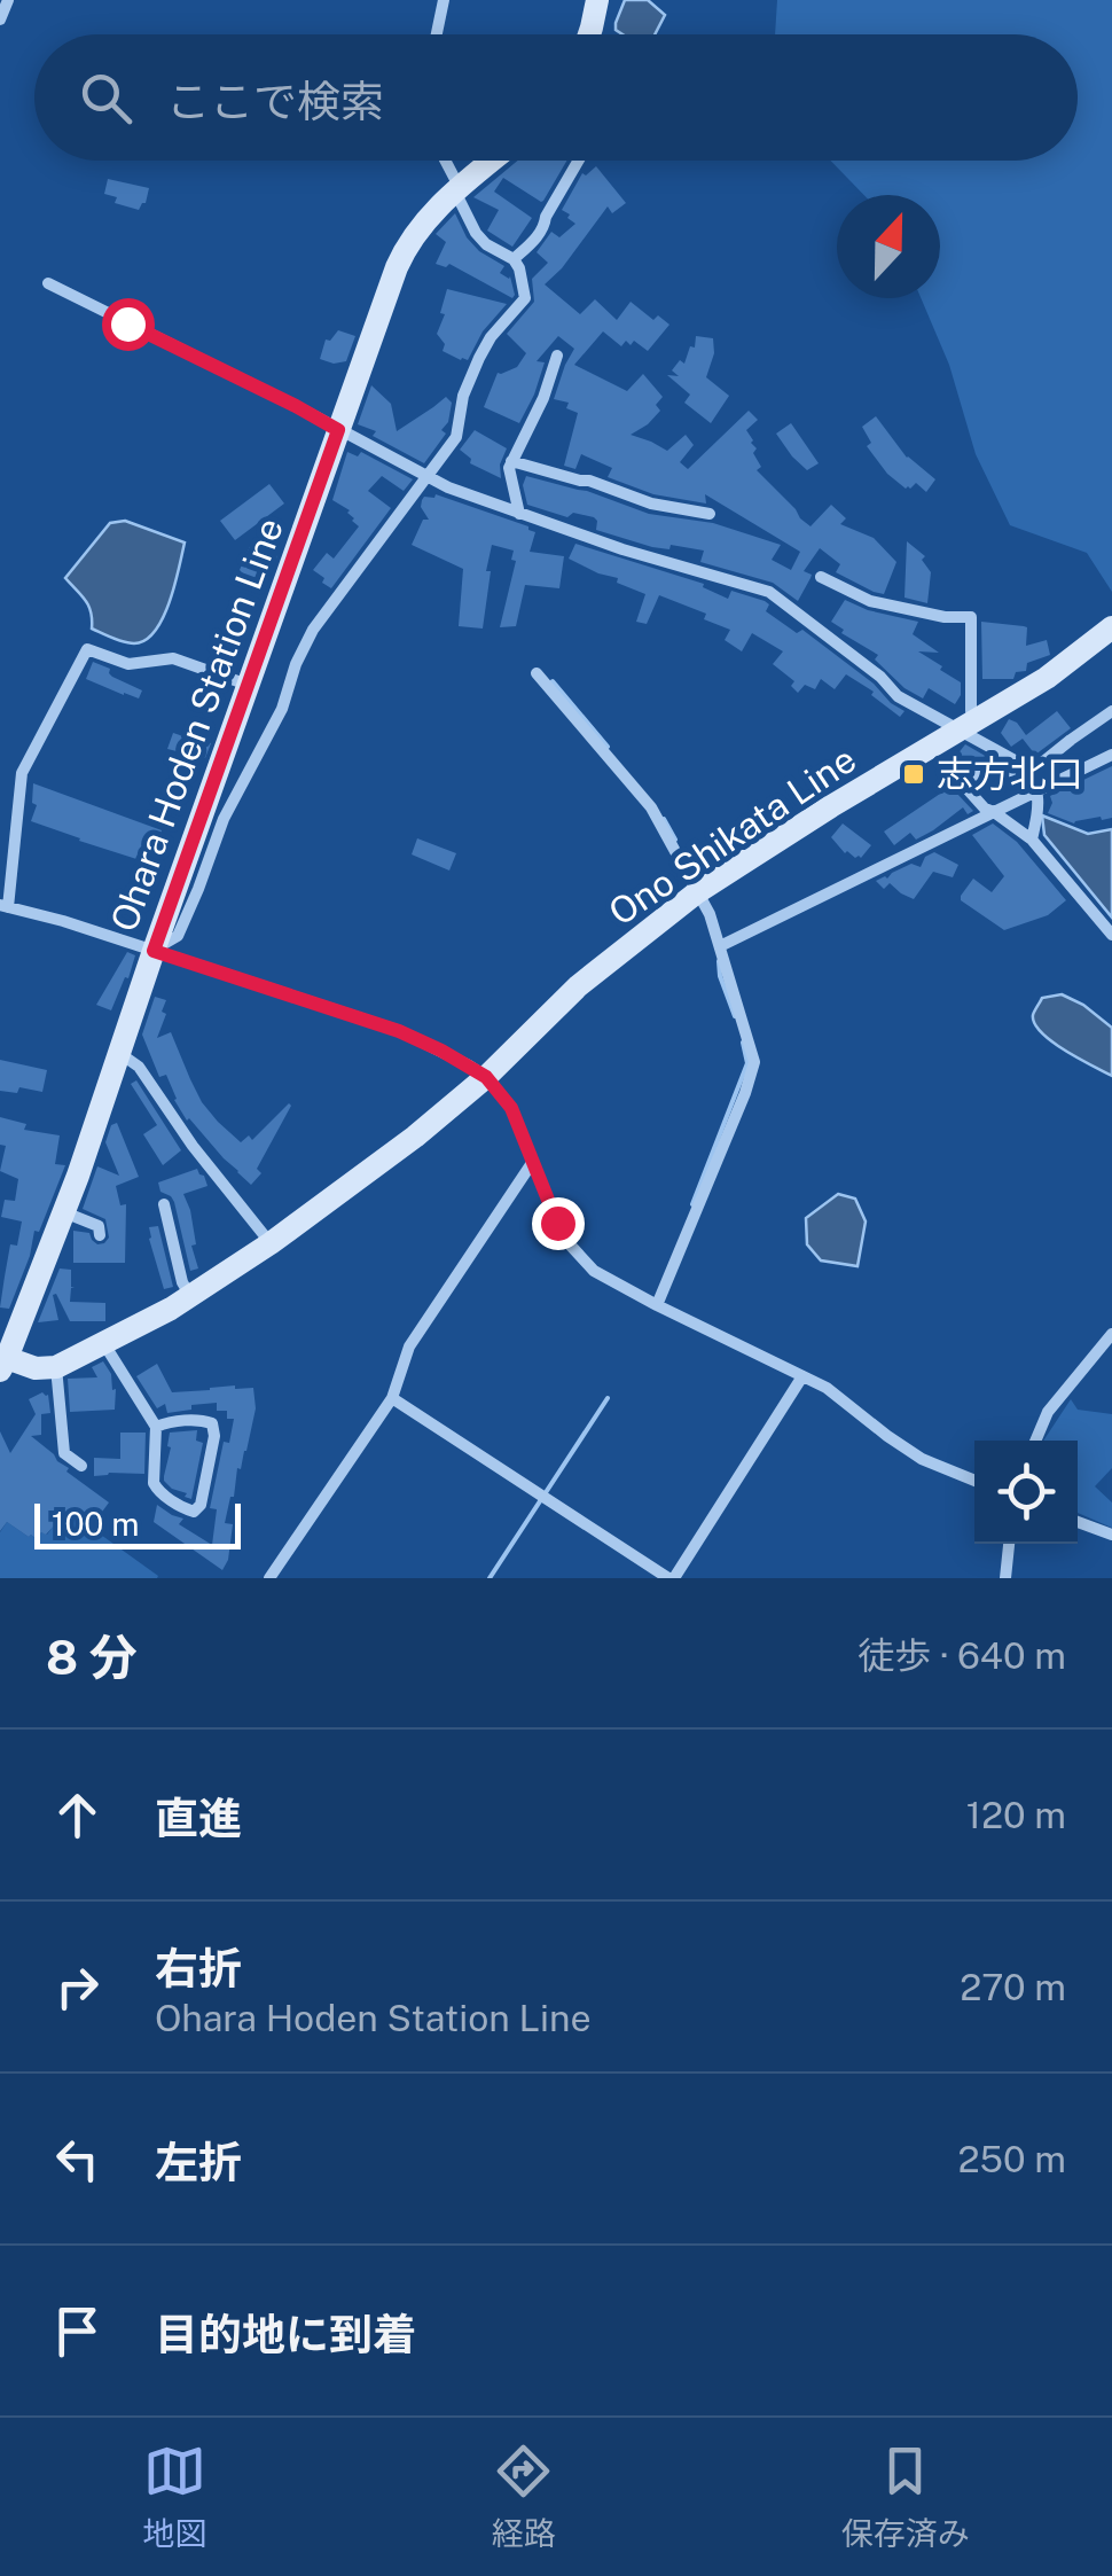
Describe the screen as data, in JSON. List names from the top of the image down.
{
  "streets": {
    "main road": ["Ohara Hoden Station Line", "Ono Shikata Line"]
  },
  "places": {
    "transit": ["志方北口"]
  },
  "scale_bar": "100 m",
  "north": "top",
  "page": {
    "search": "ここで検索",
    "scale": "100 m",
    "heading": ["8 分", "徒歩 · 640 m"],
    "list": [
      ["直進", "120 m"],
      ["右折", "Ohara Hoden Station Line", "270 m"],
      ["左折", "250 m"],
      "目的地に到着"
    ],
    "nav": ["地図", "経路", "保存済み"]
  }
}
